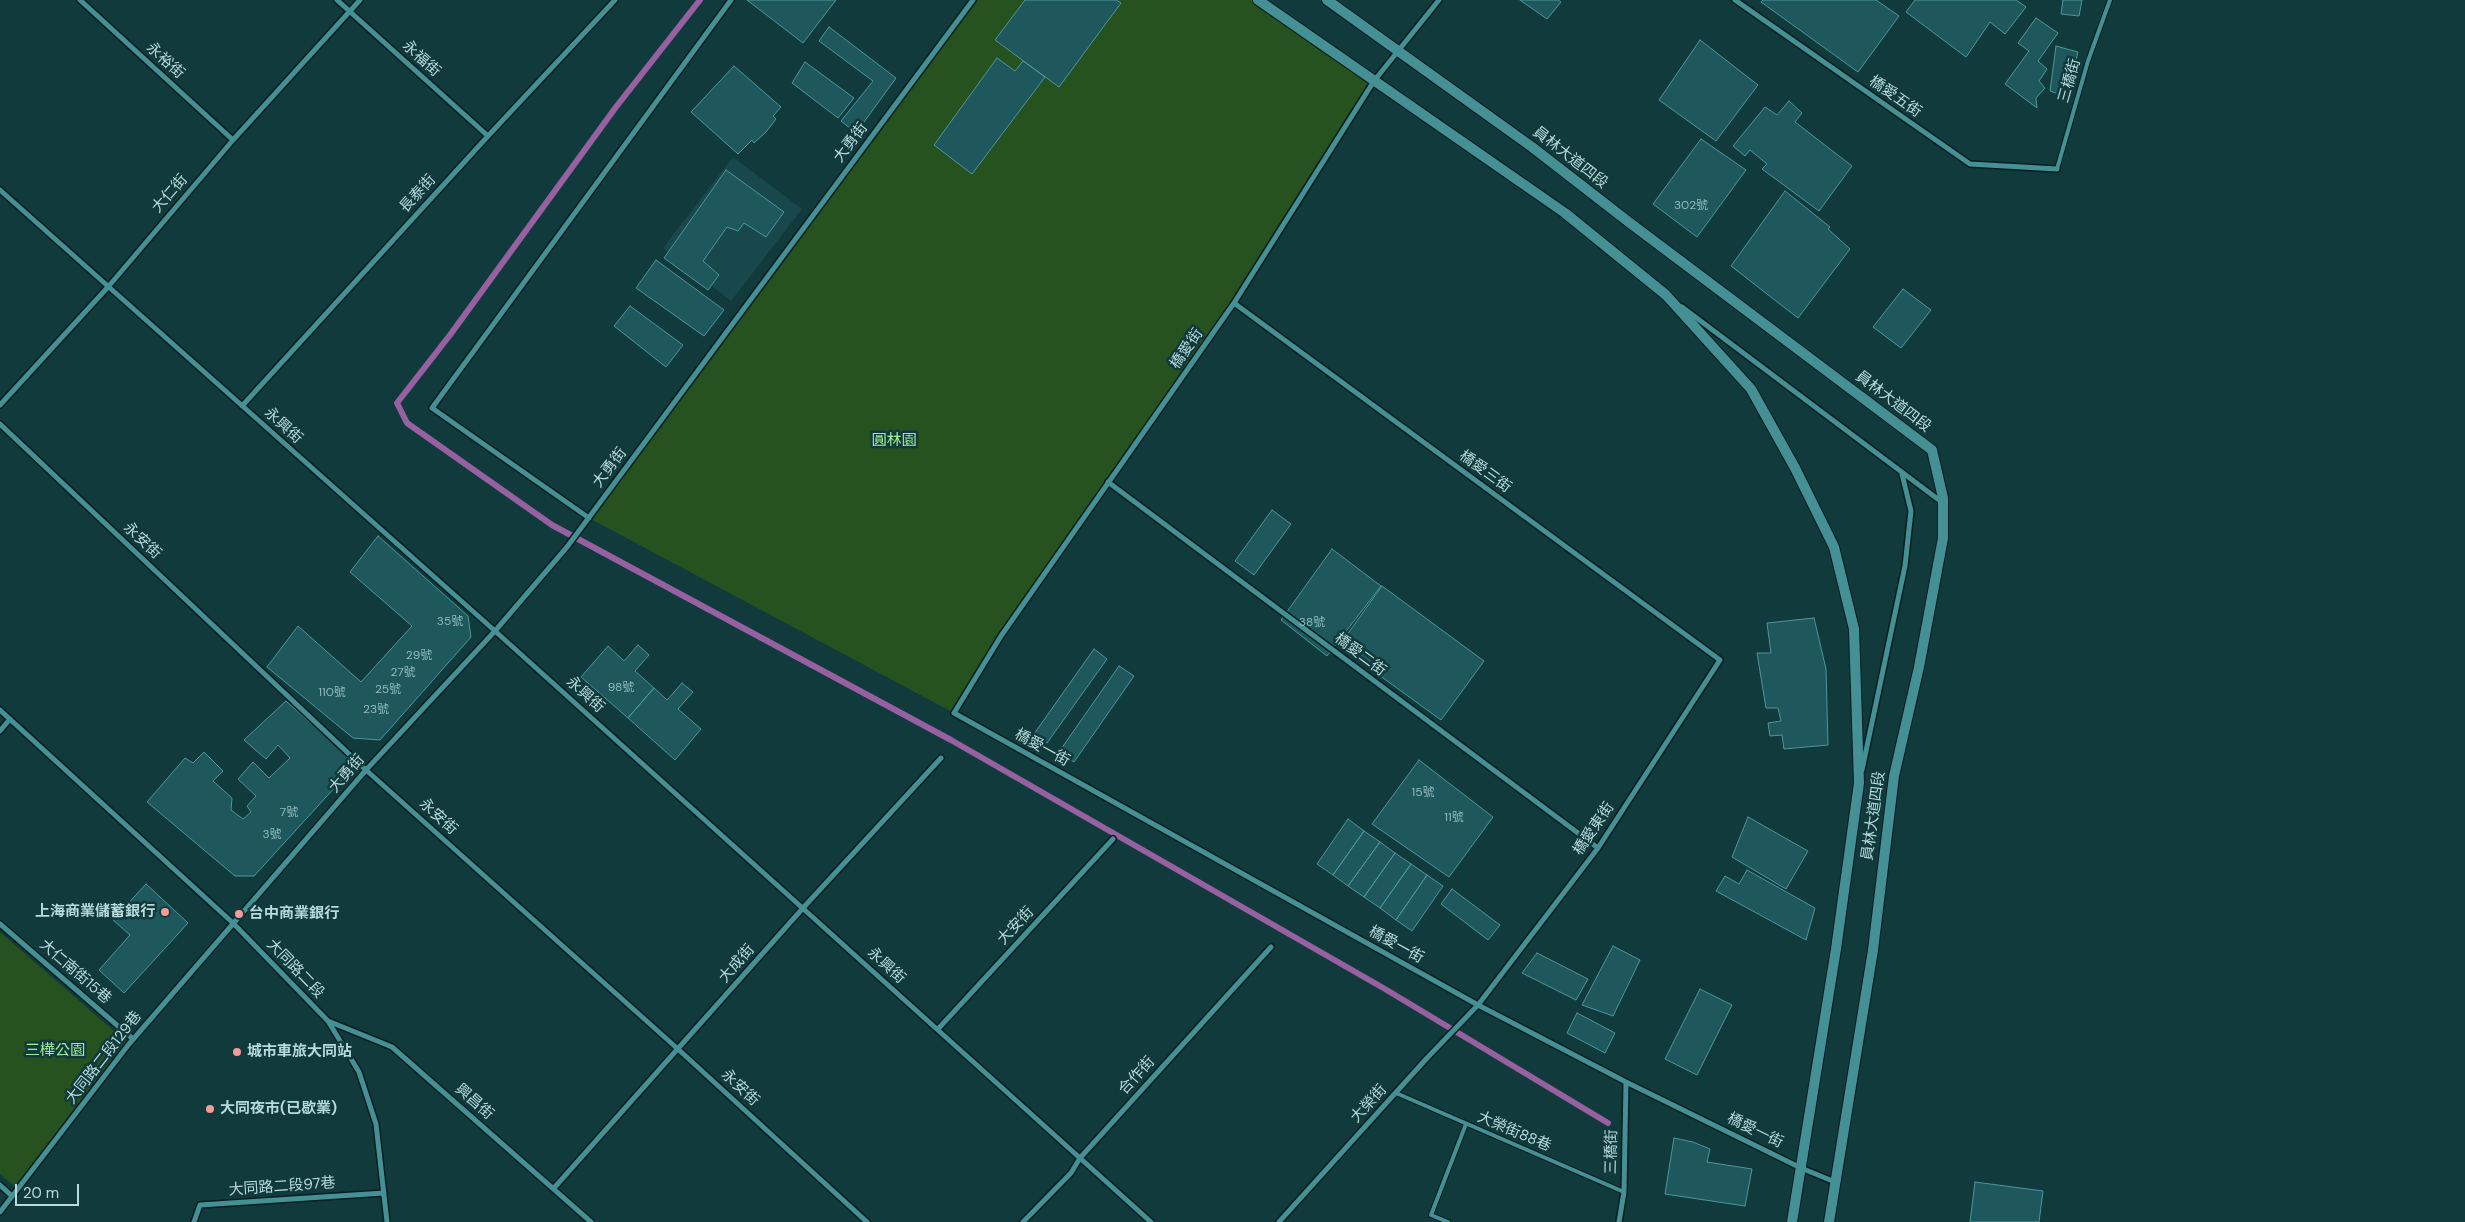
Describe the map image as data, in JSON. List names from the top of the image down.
{
  "streets": {
    "main road": ["員林大道四段"],
    "street": [
      "永福街",
      "永裕街",
      "三橋街",
      "橋愛五街",
      "大勇街",
      "大仁街",
      "長泰街",
      "橋愛街",
      "永興街",
      "橋愛三街",
      "永安街",
      "橋愛二街",
      "橋愛一街",
      "橋愛東街",
      "大安街",
      "大成街",
      "大同路二段",
      "大仁南街15巷",
      "大同路二段129巷",
      "合作街",
      "興昌街",
      "大榮街",
      "大同路二段97巷"
    ],
    "lane": ["大榮街88巷"]
  },
  "crossings": [
    ["永福街", "大仁街"],
    ["永福街", "長泰街"],
    ["永裕街", "大仁街"],
    ["三橋街", "橋愛五街"],
    ["三橋街", "橋愛一街"],
    ["三橋街", "大榮街88巷"],
    ["大勇街", "永興街"],
    ["大勇街", "永安街"],
    ["大勇街", "大同路二段"],
    ["大勇街", "大同路二段129巷"],
    ["員林大道四段", "橋愛街"],
    ["員林大道四段", "橋愛一街"],
    ["大仁街", "永興街"],
    ["長泰街", "永興街"],
    ["橋愛街", "橋愛三街"],
    ["橋愛街", "橋愛二街"],
    ["橋愛街", "橋愛一街"],
    ["永興街", "大安街"],
    ["永興街", "大成街"],
    ["永興街", "合作街"],
    ["橋愛三街", "橋愛東街"],
    ["永安街", "大成街"],
    ["橋愛二街", "橋愛東街"],
    ["橋愛一街", "橋愛東街"],
    ["橋愛一街", "大榮街"],
    ["橋愛東街", "大榮街"],
    ["大成街", "興昌街"],
    ["大同路二段", "大同路二段129巷"],
    ["大同路二段", "興昌街"],
    ["大同路二段", "大同路二段97巷"],
    ["大仁南街15巷", "大同路二段129巷"],
    ["大榮街", "大榮街88巷"]
  ],
  "parks": ["圓林園", "三樺公園"],
  "places": [
    "上海商業儲蓄銀行",
    "台中商業銀行",
    "城市車旅大同站",
    "大同夜市(已歇業)"
  ],
  "house_numbers": [
    "302號",
    "35號",
    "38號",
    "29號",
    "27號",
    "98號",
    "25號",
    "110號",
    "23號",
    "15號",
    "7號",
    "11號",
    "3號"
  ],
  "scale_bar": "20 m"
}
